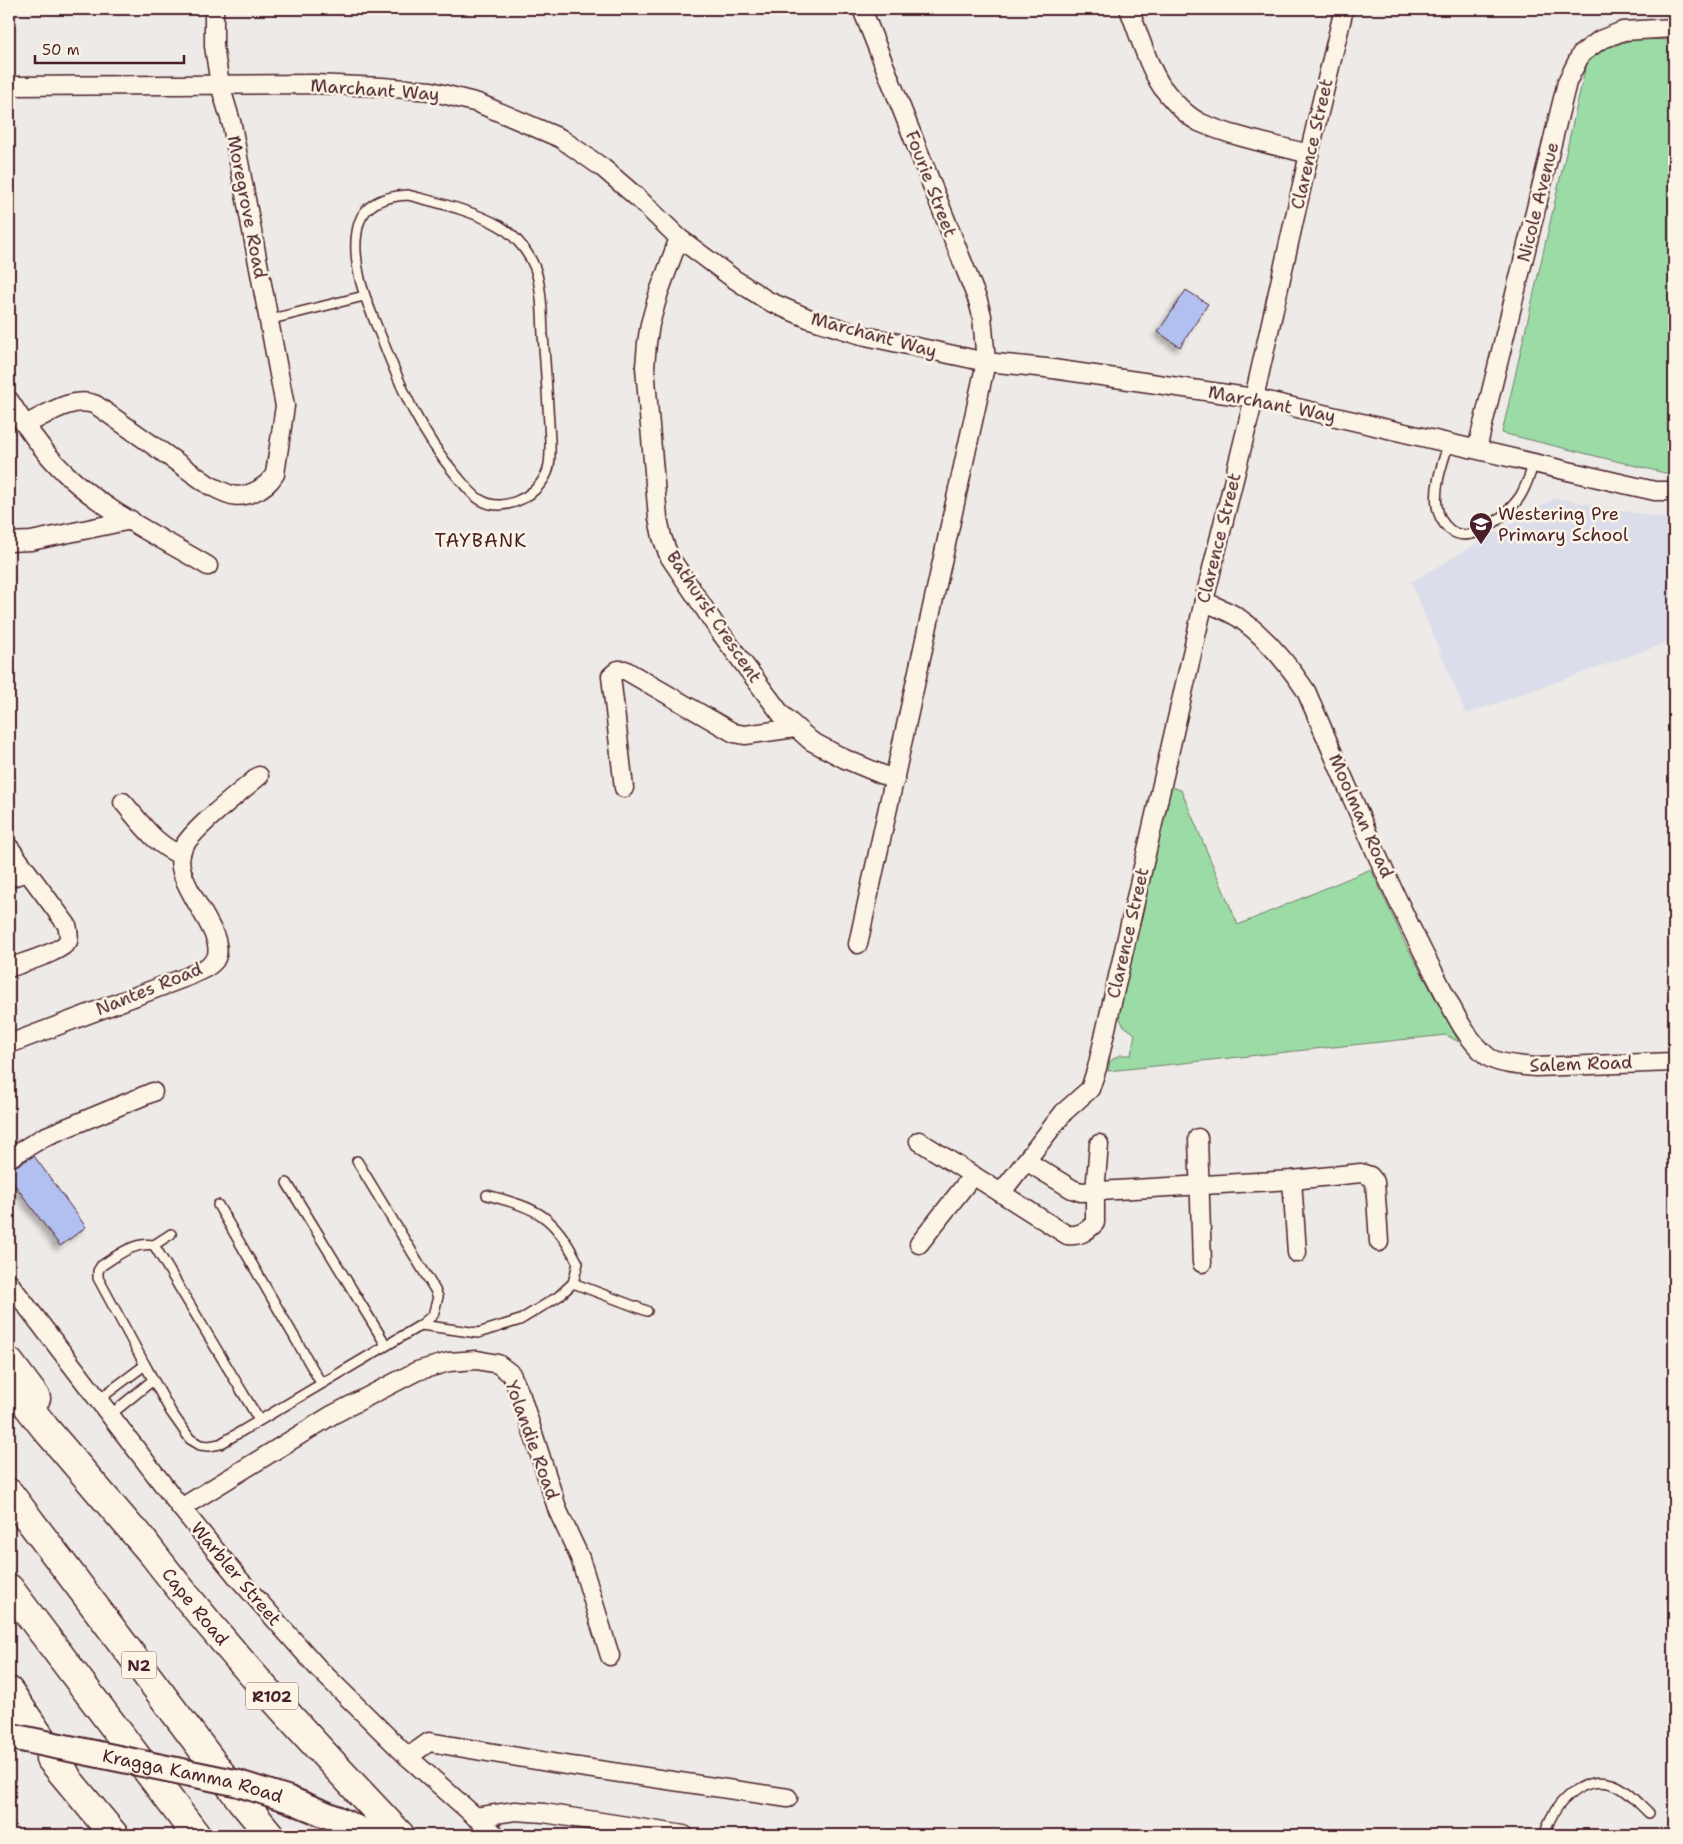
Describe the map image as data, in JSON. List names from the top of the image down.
{
  "streets": {
    "main road": [
      "Cape Road",
      "N2",
      "R102",
      "Kragga Kamma Road"
    ],
    "street": [
      "Marchant Way",
      "Clarence Street",
      "Fourie Street",
      "Nicole Avenue",
      "Moregrove Road",
      "Bathurst Crescent",
      "Moolman Road",
      "Nantes Road",
      "Salem Road",
      "Yolandie Road",
      "Warbler Street"
    ]
  },
  "crossings": [
    ["Marchant Way", "Clarence Street"],
    ["Marchant Way", "Fourie Street"],
    ["Marchant Way", "Nicole Avenue"],
    ["Marchant Way", "Moregrove Road"],
    ["Marchant Way", "Bathurst Crescent"],
    ["Clarence Street", "Moolman Road"],
    ["Moolman Road", "Salem Road"],
    ["Yolandie Road", "Warbler Street"]
  ],
  "districts": ["TAYBANK"],
  "places": {
    "school or university": ["Westering Pre Primary School"]
  },
  "scale_bar": "50 m"
}
